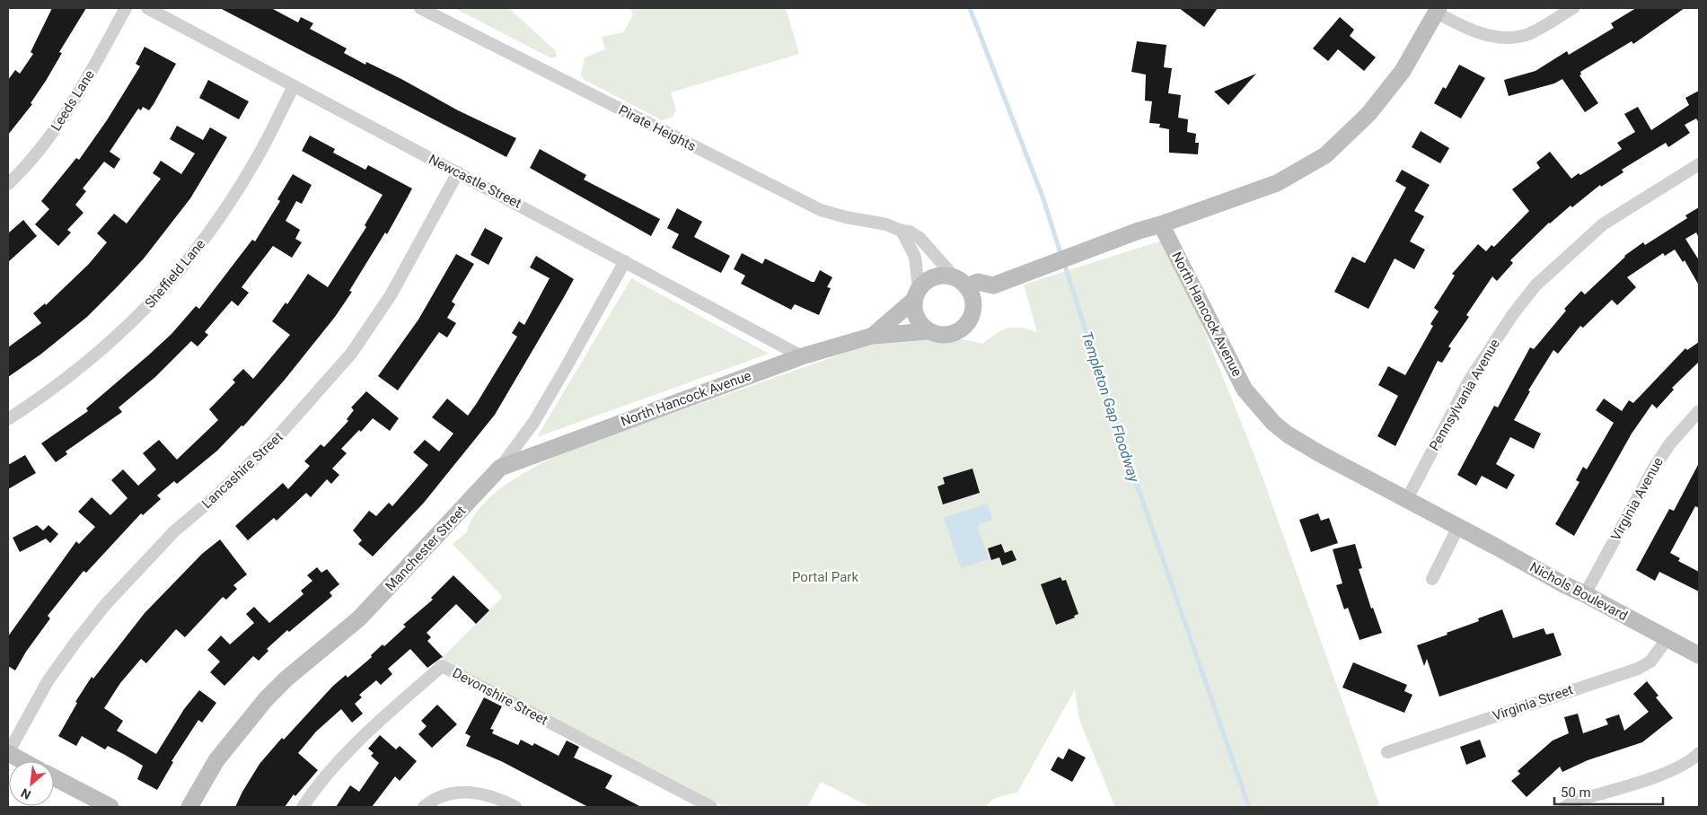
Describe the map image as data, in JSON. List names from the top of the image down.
{
  "streets": {
    "street": [
      "Leeds Lane",
      "Pirate Heights",
      "Newcastle Street",
      "Sheffield Lane",
      "North Hancock Avenue",
      "Pennsylvania Avenue",
      "Lancashire Street",
      "Virginia Avenue",
      "Manchester Street",
      "Nichols Boulevard",
      "Devonshire Street",
      "Virginia Street"
    ]
  },
  "crossings": [
    ["Pirate Heights", "North Hancock Avenue"],
    ["Newcastle Street", "Sheffield Lane"],
    ["Newcastle Street", "North Hancock Avenue"],
    ["Newcastle Street", "Lancashire Street"],
    ["Newcastle Street", "Manchester Street"],
    ["North Hancock Avenue", "Manchester Street"],
    ["North Hancock Avenue", "Nichols Boulevard"],
    ["Pennsylvania Avenue", "Nichols Boulevard"],
    ["Virginia Avenue", "Nichols Boulevard"],
    ["Nichols Boulevard", "Virginia Street"]
  ],
  "water": ["Templeton Gap Floodway"],
  "parks": ["Portal Park"],
  "scale_bar": "50 m",
  "north": "bottom left"
}
